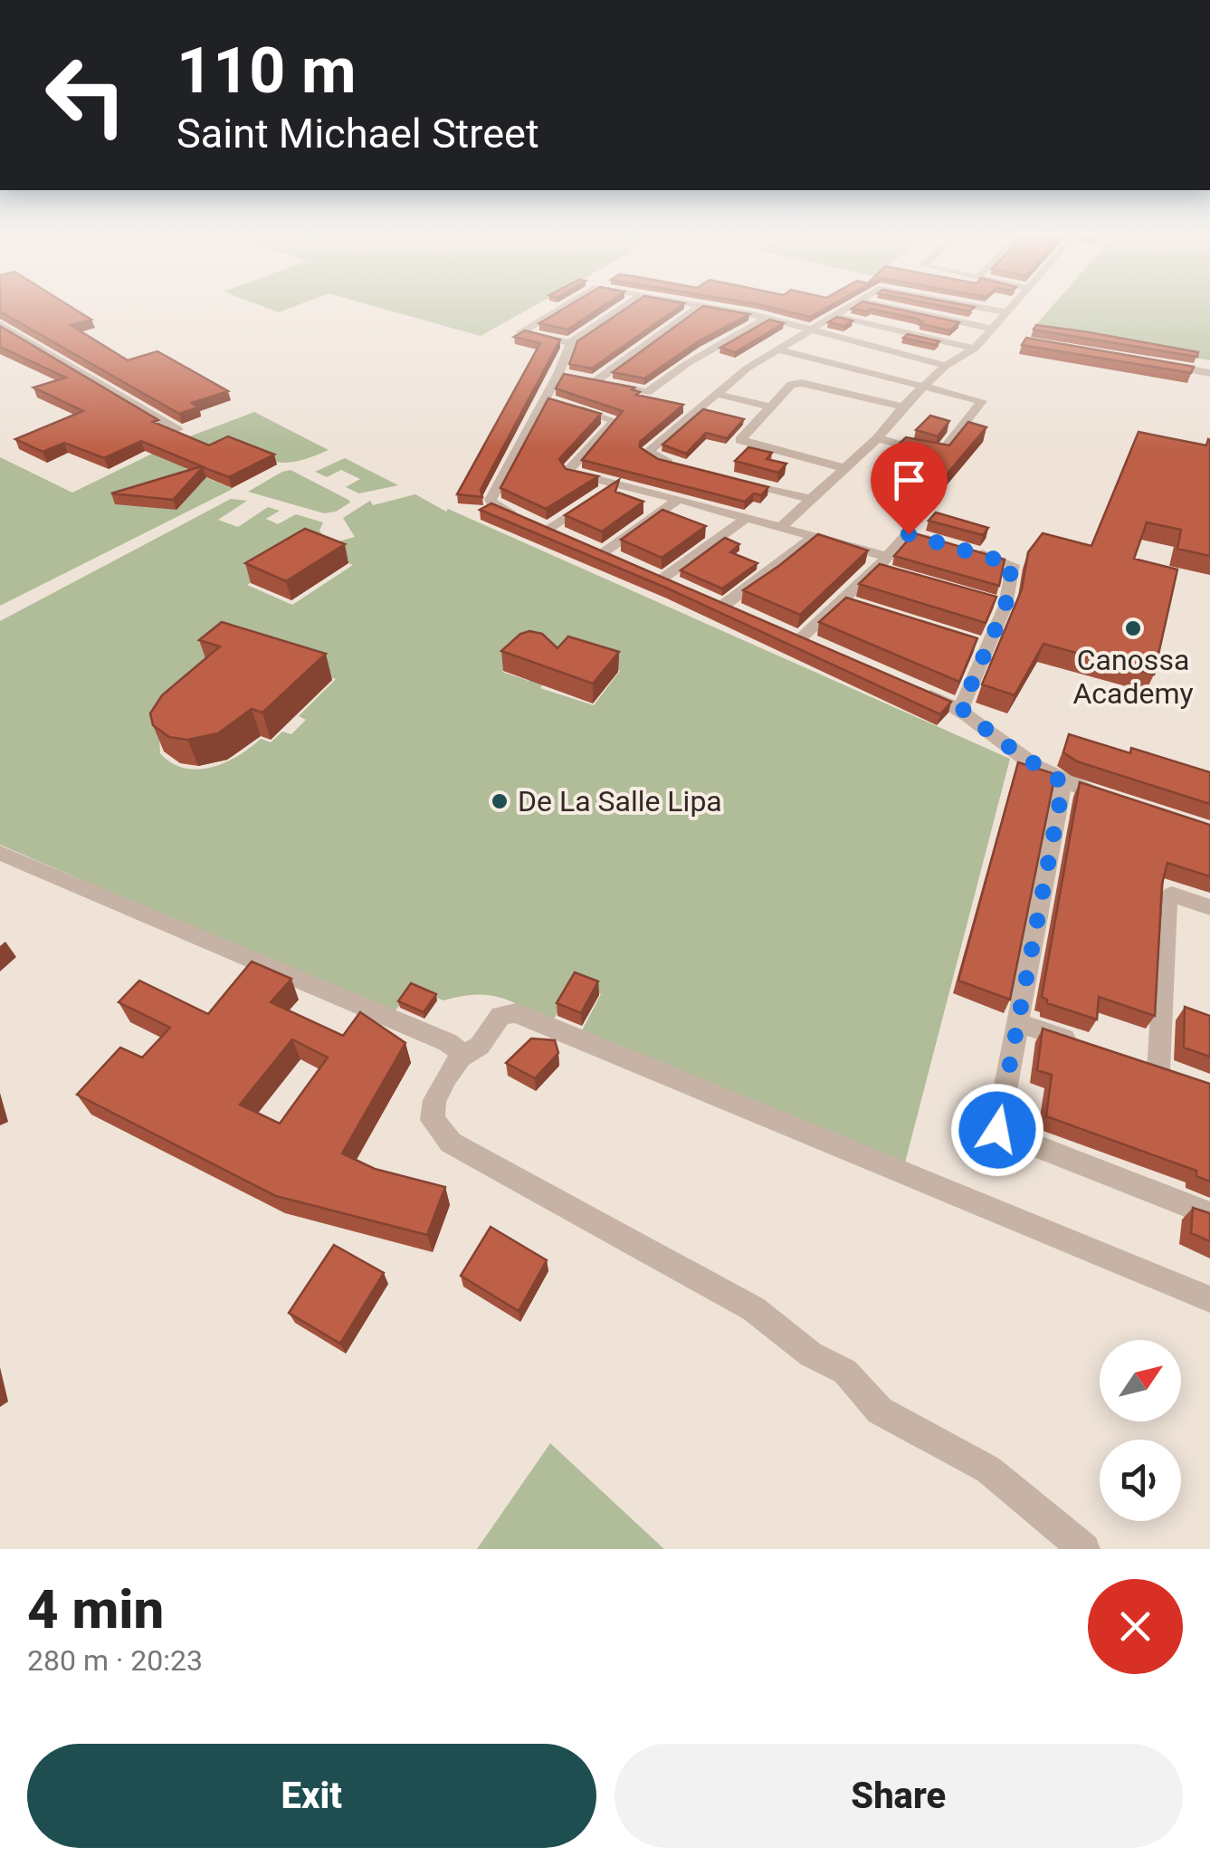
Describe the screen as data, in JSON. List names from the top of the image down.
{
  "places": ["Canossa Academy", "De La Salle Lipa"],
  "north": "top right",
  "page": {
    "turn": ["110 m", "Saint Michael Street"],
    "heading": ["4 min", "280 m · 20:23"],
    "buttons": ["Exit", "Share"]
  }
}
